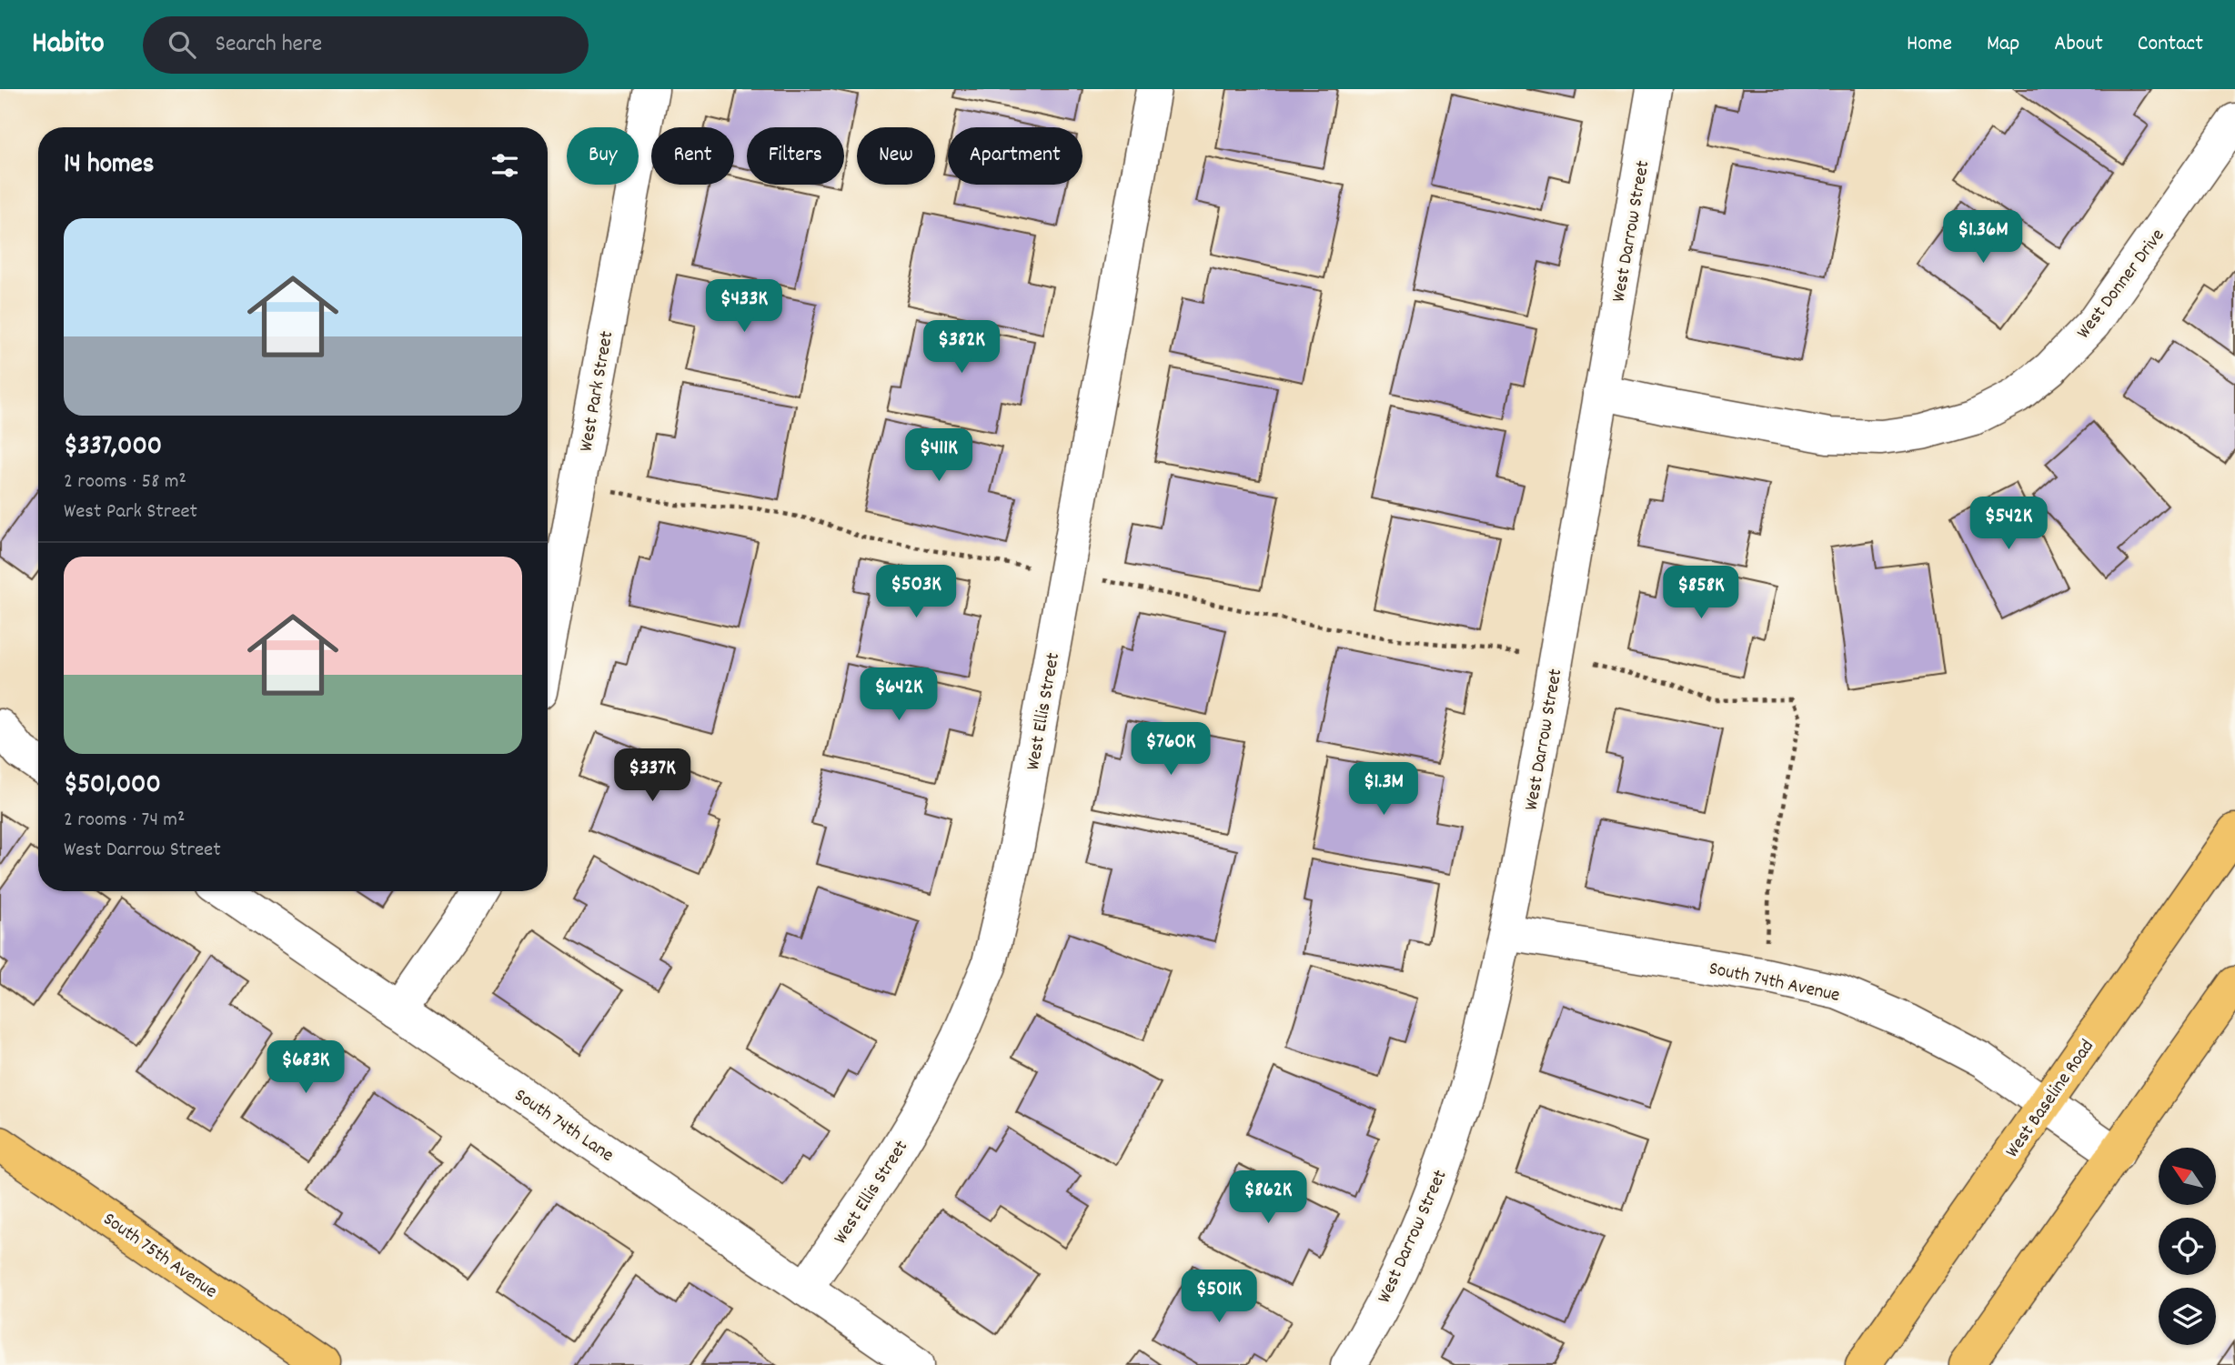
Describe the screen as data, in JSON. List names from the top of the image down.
{
  "streets": {
    "main road": ["West Baseline Road", "South 75th Avenue"],
    "street": [
      "West Darrow Street",
      "West Donner Drive",
      "West Park Street",
      "West Ellis Street",
      "South 74th Avenue",
      "South 74th Lane"
    ]
  },
  "crossings": [
    ["West Darrow Street", "West Donner Drive"],
    ["West Darrow Street", "South 74th Avenue"],
    ["West Ellis Street", "South 74th Lane"],
    ["South 74th Avenue", "West Baseline Road"]
  ],
  "north": "top left",
  "page": {
    "header": "Habito",
    "search": "Search here",
    "nav": [
      "Home",
      "Map",
      "About",
      "Contact"
    ],
    "chip": [
      "Buy",
      "Rent",
      "Filters",
      "New",
      "Apartment"
    ],
    "heading": "14 homes",
    "list": [
      {
        "name": "$337,000",
        "note": "2 rooms · 58 m² · West Park Street"
      },
      {
        "name": "$501,000",
        "note": "2 rooms · 74 m² · West Darrow Street"
      }
    ],
    "price": [
      "$1.36M",
      "$433K",
      "$382K",
      "$411K",
      "$542K",
      "$503K",
      "$858K",
      "$642K",
      "$760K",
      "$337K",
      "$1.3M",
      "$683K",
      "$862K",
      "$501K"
    ]
  }
}
